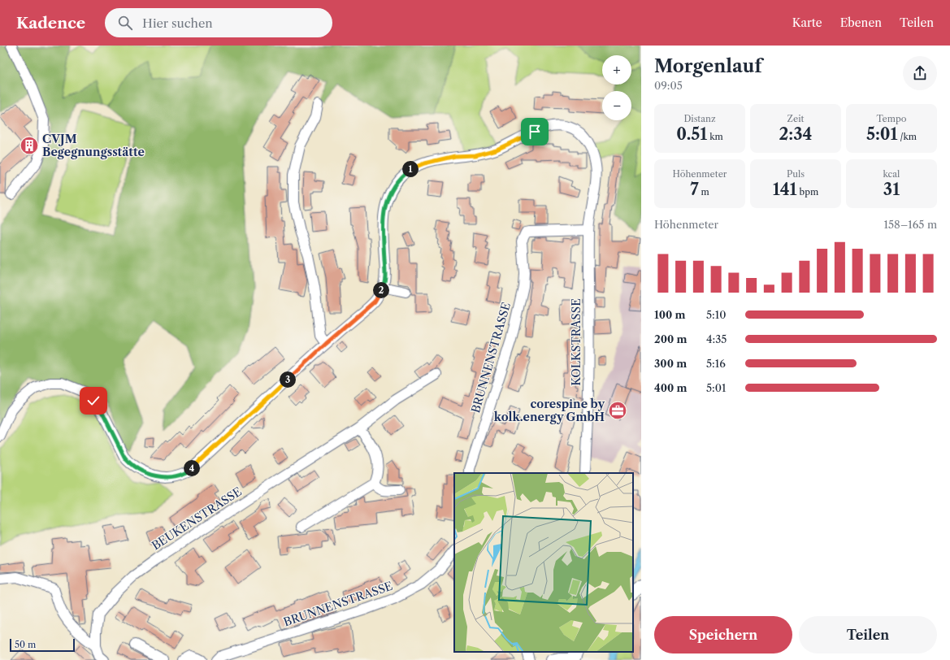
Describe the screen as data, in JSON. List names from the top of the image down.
{
  "streets": {
    "street": ["KOLKSTRASSE", "BRUNNENSTRASSE", "BEUKENSTRASSE"]
  },
  "crossings": [
    ["KOLKSTRASSE", "BRUNNENSTRASSE"]
  ],
  "places": {
    "building": ["CVJM Begegnungsstätte"],
    "office": ["corespine by kolk.energy GmbH"]
  },
  "scale_bar": "50 m",
  "page": {
    "header": "Kadence",
    "search": "Hier suchen",
    "nav": ["Karte", "Ebenen", "Teilen"],
    "heading": ["Morgenlauf", "09:05"],
    "map_buttons": ["+", "−"],
    "stats": [
      ["Distanz", "0.51 km"],
      ["Zeit", "2:34"],
      ["Tempo", "5:01 /km"],
      ["Höhenmeter", "7 m"],
      ["Puls", "141 bpm"],
      ["kcal", "31"]
    ],
    "pins": [
      "1",
      "2",
      "3",
      "4"
    ],
    "chart": ["Höhenmeter", "158–165 m"],
    "list": [
      {
        "name": "100 m",
        "note": "5:10"
      },
      {
        "name": "200 m",
        "note": "4:35"
      },
      {
        "name": "300 m",
        "note": "5:16"
      },
      {
        "name": "400 m",
        "note": "5:01"
      }
    ],
    "buttons": ["Speichern", "Teilen"],
    "scale": "50 m"
  }
}
